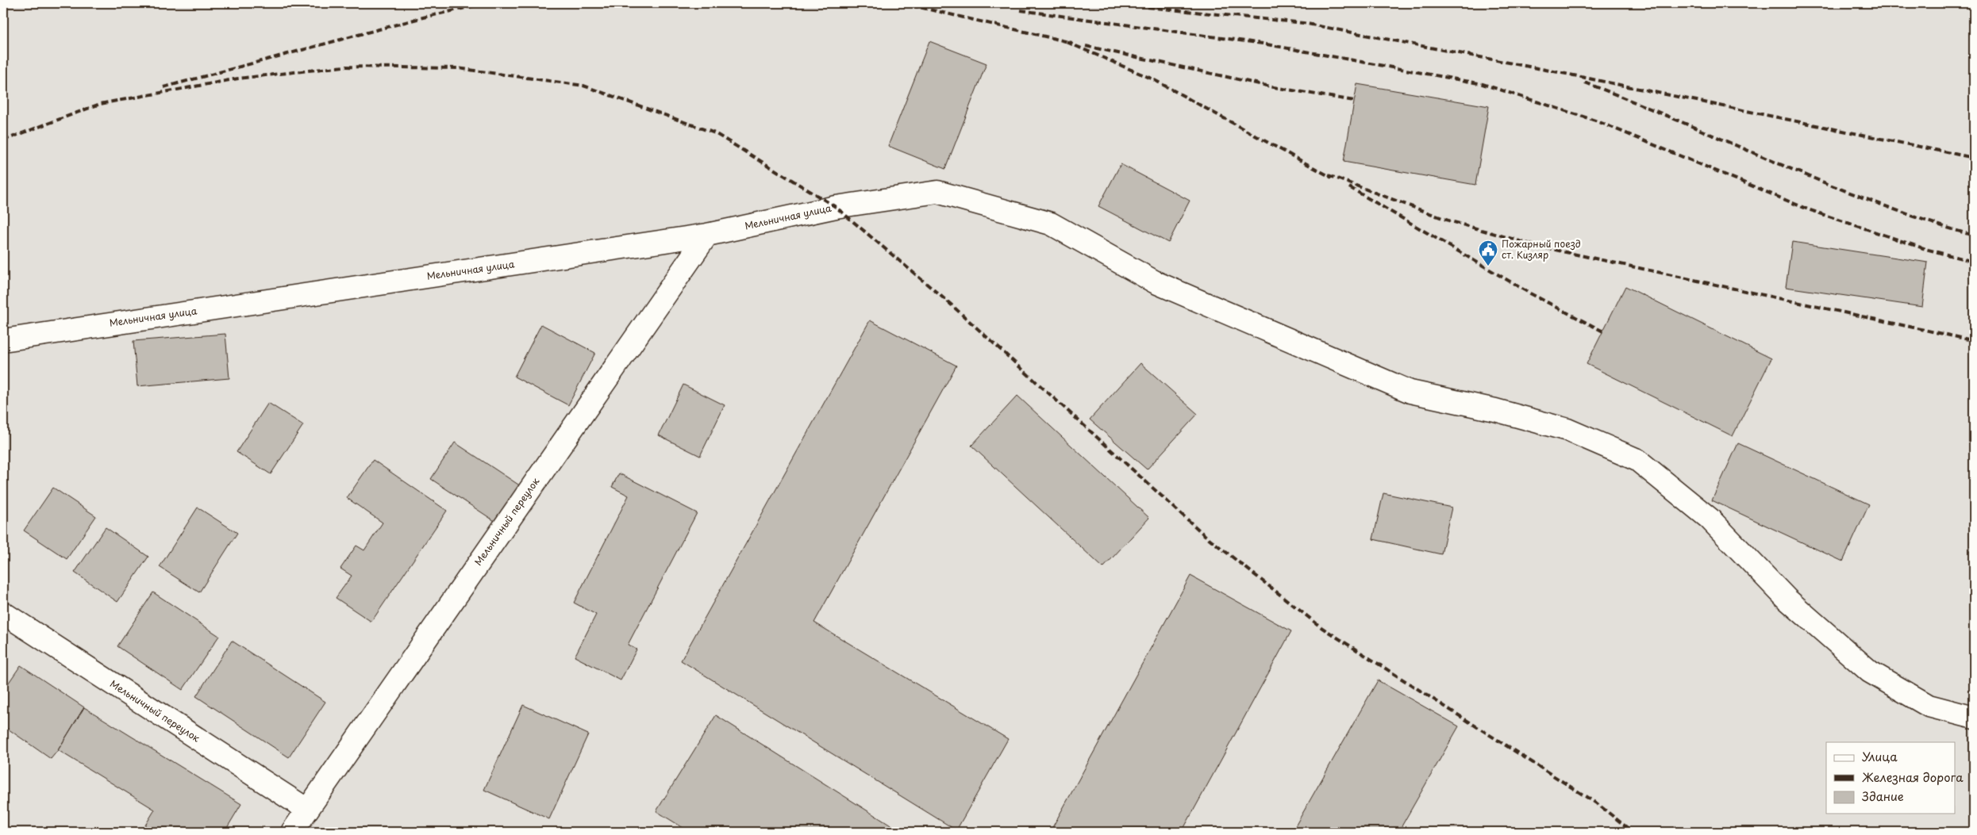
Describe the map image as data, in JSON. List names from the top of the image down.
{
  "streets": {
    "street": ["Мельничная улица", "Мельничный переулок"]
  },
  "crossings": [
    ["Мельничная улица", "Мельничный переулок"]
  ],
  "places": {
    "public building": ["Пожарный поезд ст. Кизляр"]
  },
  "legend": ["Улица", "Железная дорога", "Здание"]
}
